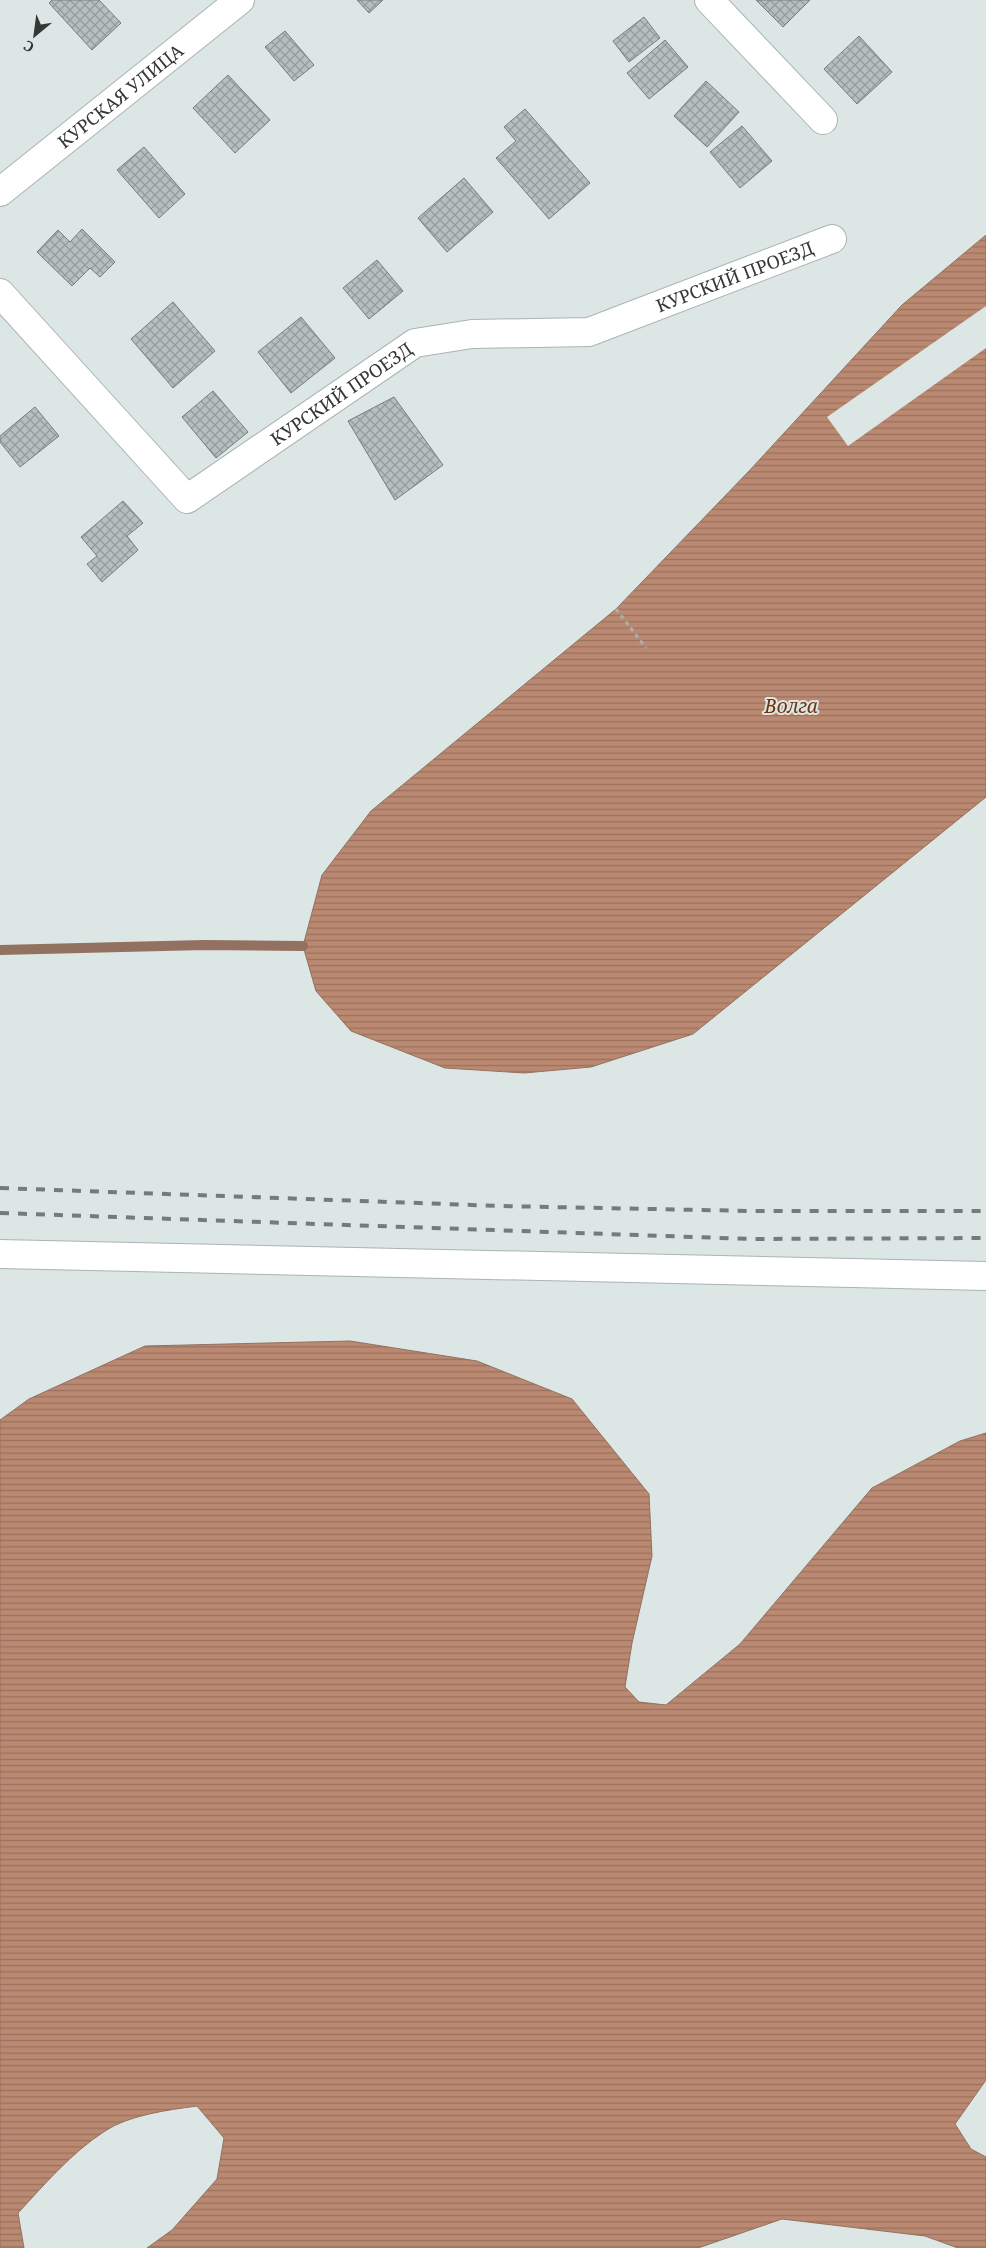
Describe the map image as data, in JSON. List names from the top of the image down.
{
  "streets": {
    "street": ["КУРСКАЯ УЛИЦА", "КУРСКИЙ ПРОЕЗД"]
  },
  "water": ["Волга"],
  "north": "bottom left"
}
